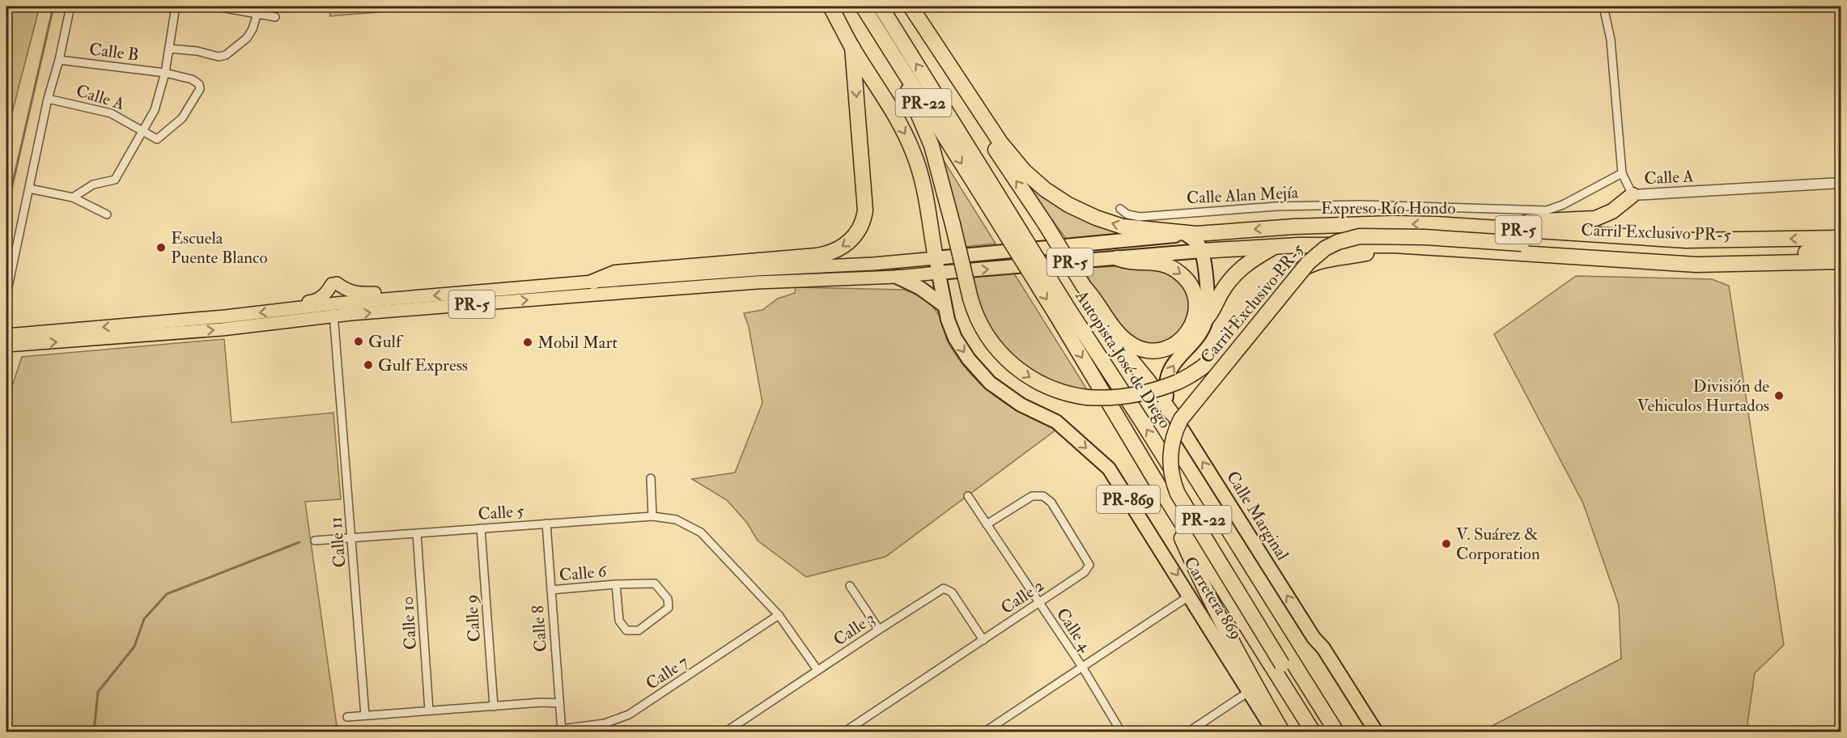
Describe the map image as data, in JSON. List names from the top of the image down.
{
  "streets": {
    "highway": [
      "PR-22",
      "Expreso Río Hondo",
      "PR-5",
      "Carril Exclusivo PR-5",
      "Autopista José de Diego",
      "PR-869",
      "Calle Marginal",
      "Carretera 869"
    ],
    "street": [
      "Calle B",
      "Calle A",
      "Calle Alan Mejía",
      "Calle 5",
      "Calle 11",
      "Calle 6",
      "Calle 2",
      "Calle 9",
      "Calle 10",
      "Calle 8",
      "Calle 3",
      "Calle 4",
      "Calle 7"
    ]
  },
  "crossings": [
    ["Calle B", "Calle A"],
    ["Calle A", "Calle Alan Mejía"],
    ["Expreso Río Hondo", "PR-5"],
    ["Expreso Río Hondo", "Carretera 869"],
    ["PR-5", "Calle 11"],
    ["PR-5", "Carretera 869"],
    ["Calle 5", "Calle 11"],
    ["Calle 5", "Calle 9"],
    ["Calle 5", "Calle 10"],
    ["Calle 5", "Calle 8"],
    ["Calle 5", "Calle 3"],
    ["Calle 5", "Calle 7"],
    ["Calle 6", "Calle 8"],
    ["Calle 2", "Calle 3"],
    ["Calle 2", "Calle 4"],
    ["Calle 8", "Calle 7"]
  ],
  "places": [
    "Escuela Puente Blanco",
    "Gulf",
    "Mobil Mart",
    "Gulf Express",
    "División de Vehiculos Hurtados",
    "V. Suárez & Corporation"
  ]
}
